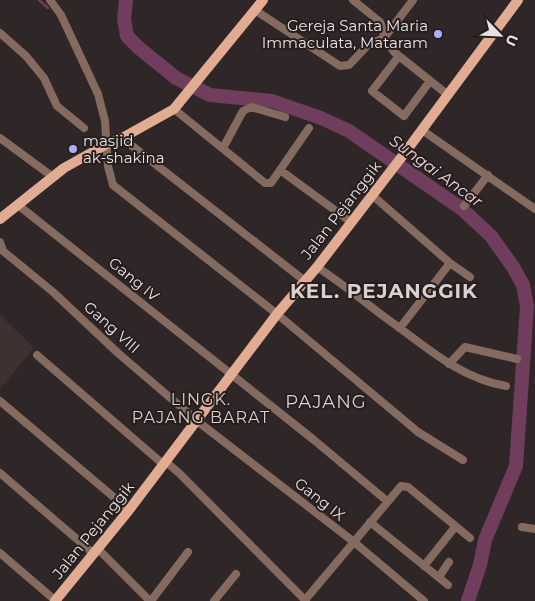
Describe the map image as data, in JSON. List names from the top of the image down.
{
  "streets": {
    "main road": ["Jalan Pejanggik"],
    "street": ["Gang IV", "Gang VIII", "Gang IX"]
  },
  "crossings": [
    ["Jalan Pejanggik", "Gang IV"],
    ["Jalan Pejanggik", "Gang VIII"],
    ["Jalan Pejanggik", "Gang IX"],
    ["Gang VIII", "Gang IX"]
  ],
  "districts": ["KEL. PEJANGGIK", "LINGK. PAJANG BARAT", "PAJANG"],
  "water": ["Sungai Ancar"],
  "places": ["Gereja Santa Maria Immaculata, Mataram", "masjid ak-shakina"],
  "north": "bottom right"
}
